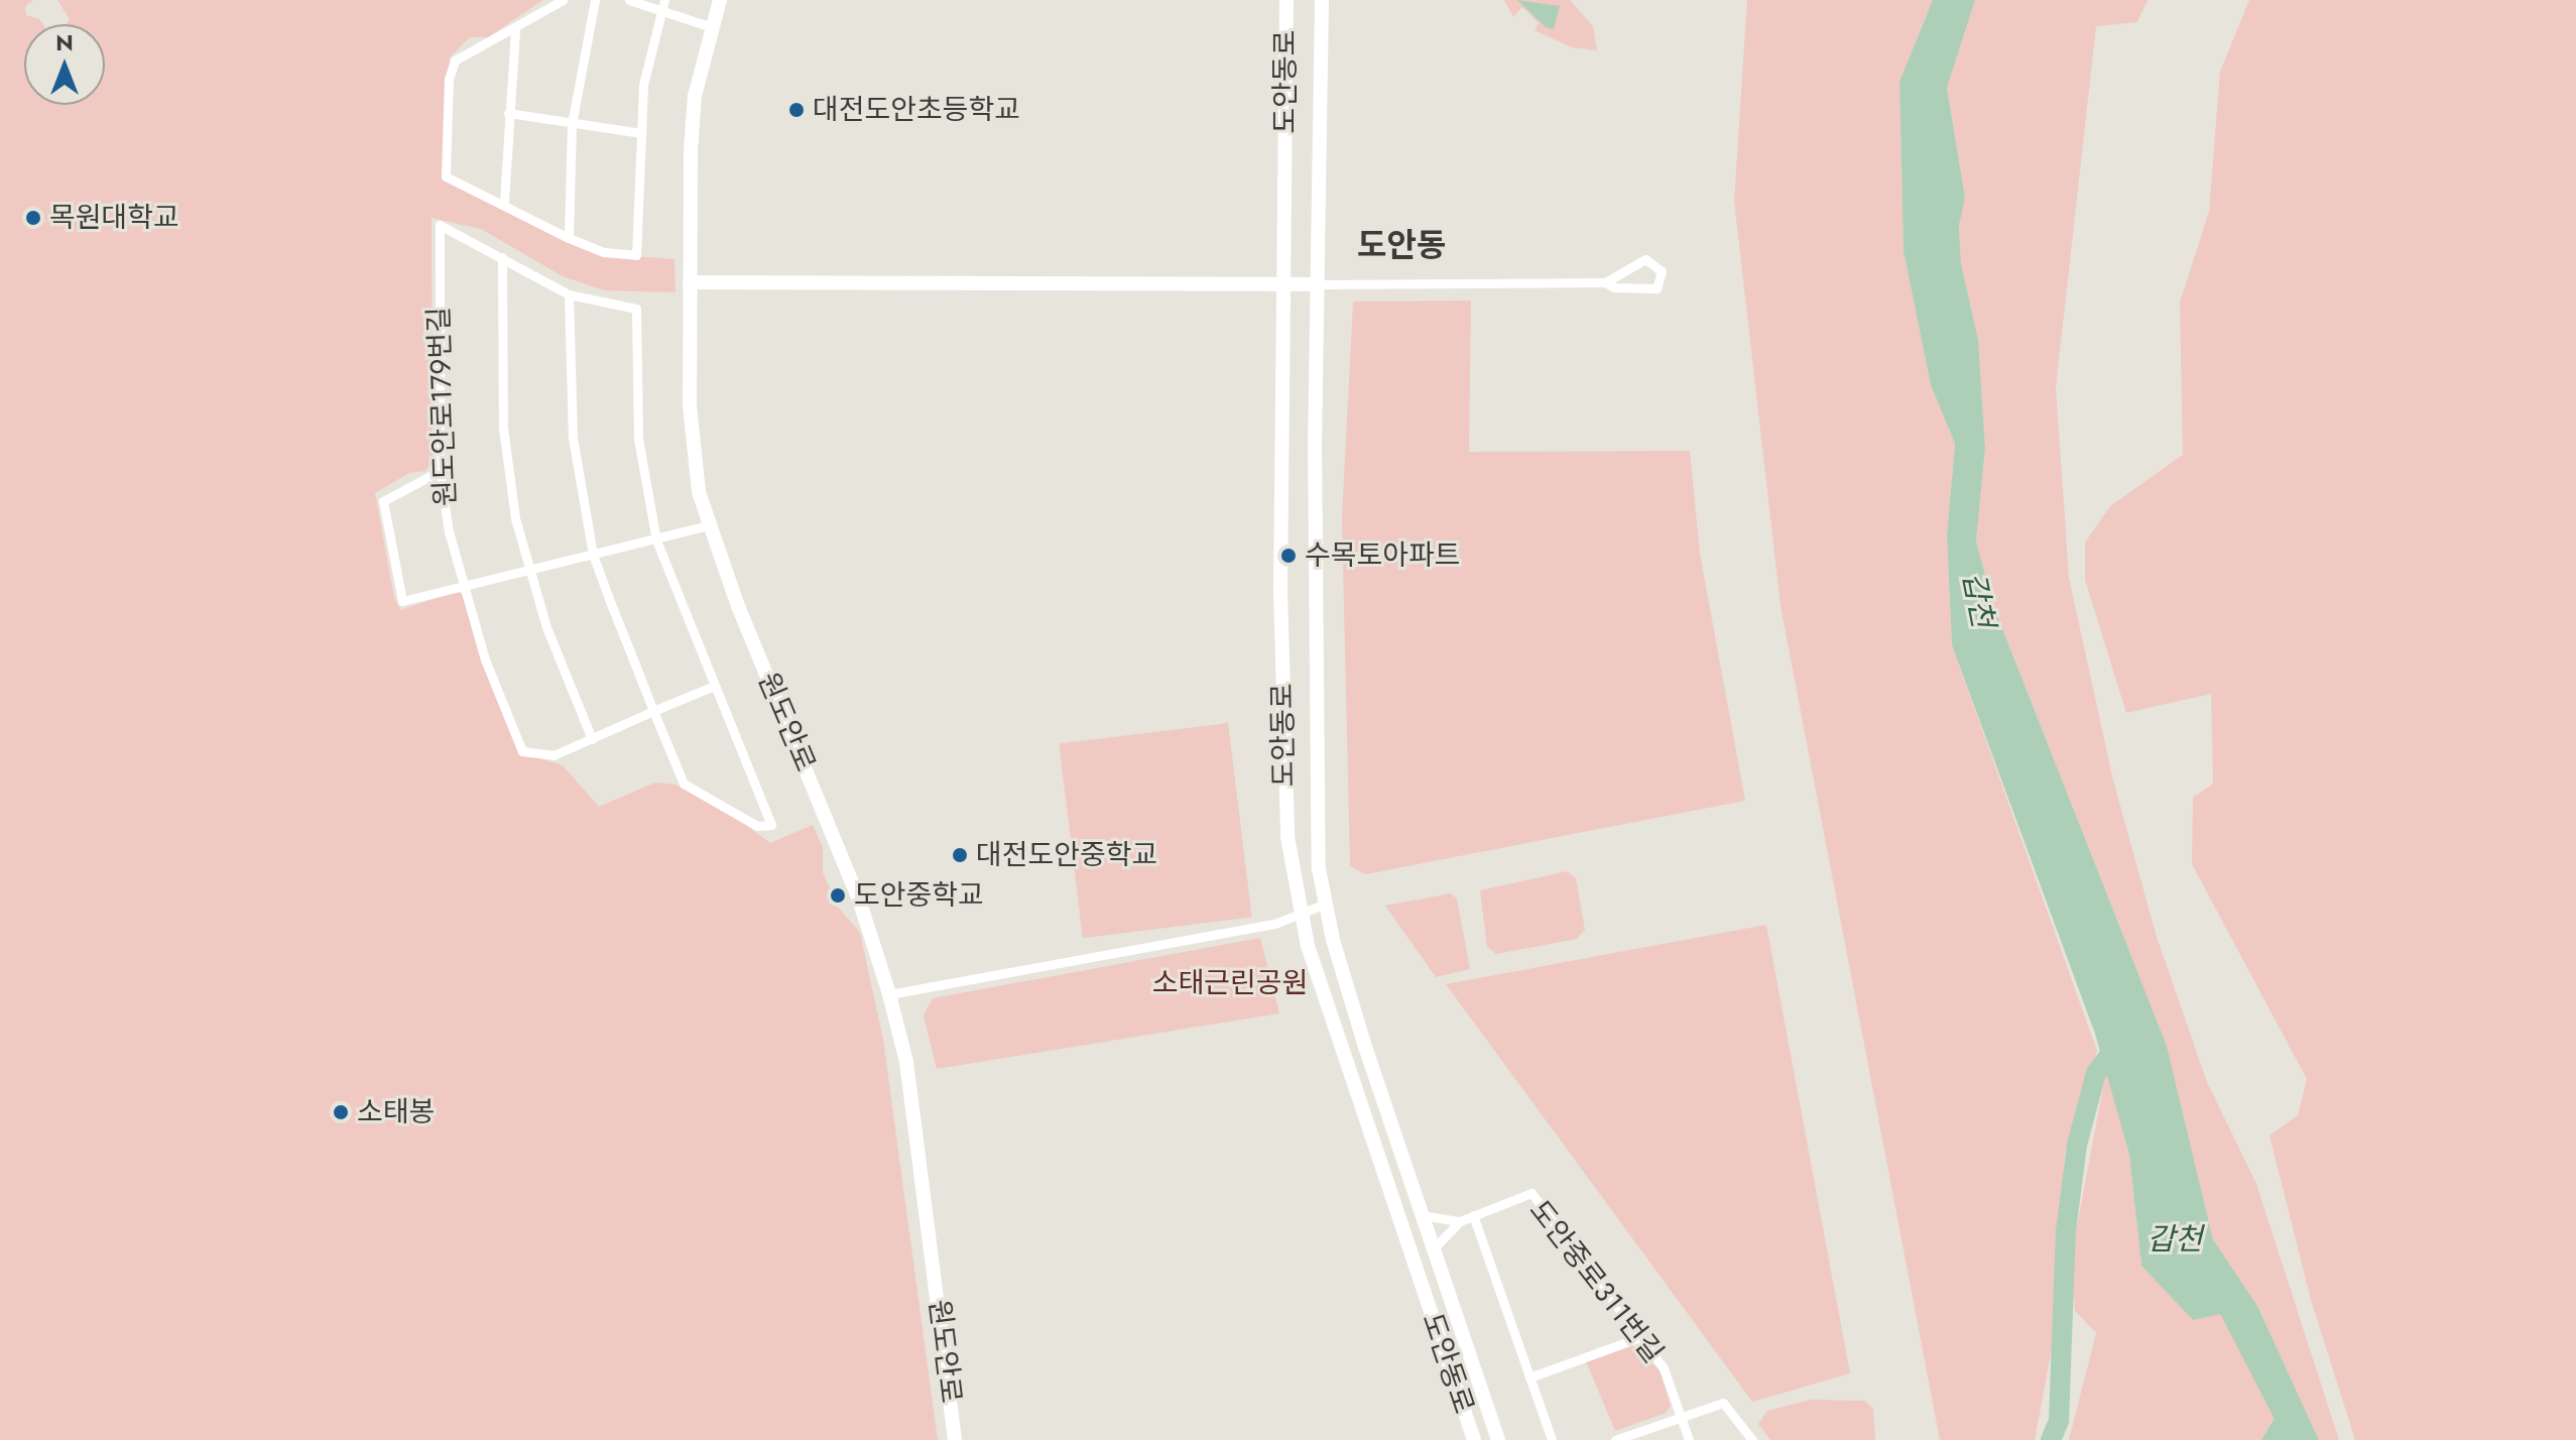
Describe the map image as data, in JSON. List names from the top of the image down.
{
  "streets": {
    "main road": ["도안동로", "원도안로"],
    "street": ["원도안로179번길", "도안중로311번길"]
  },
  "districts": ["도안동"],
  "water": ["갑천"],
  "parks": ["소태근린공원"],
  "places": [
    "대전도안초등학교",
    "목원대학교",
    "수목토아파트",
    "대전도안중학교",
    "도안중학교",
    "소태봉"
  ],
  "north": "top"
}
